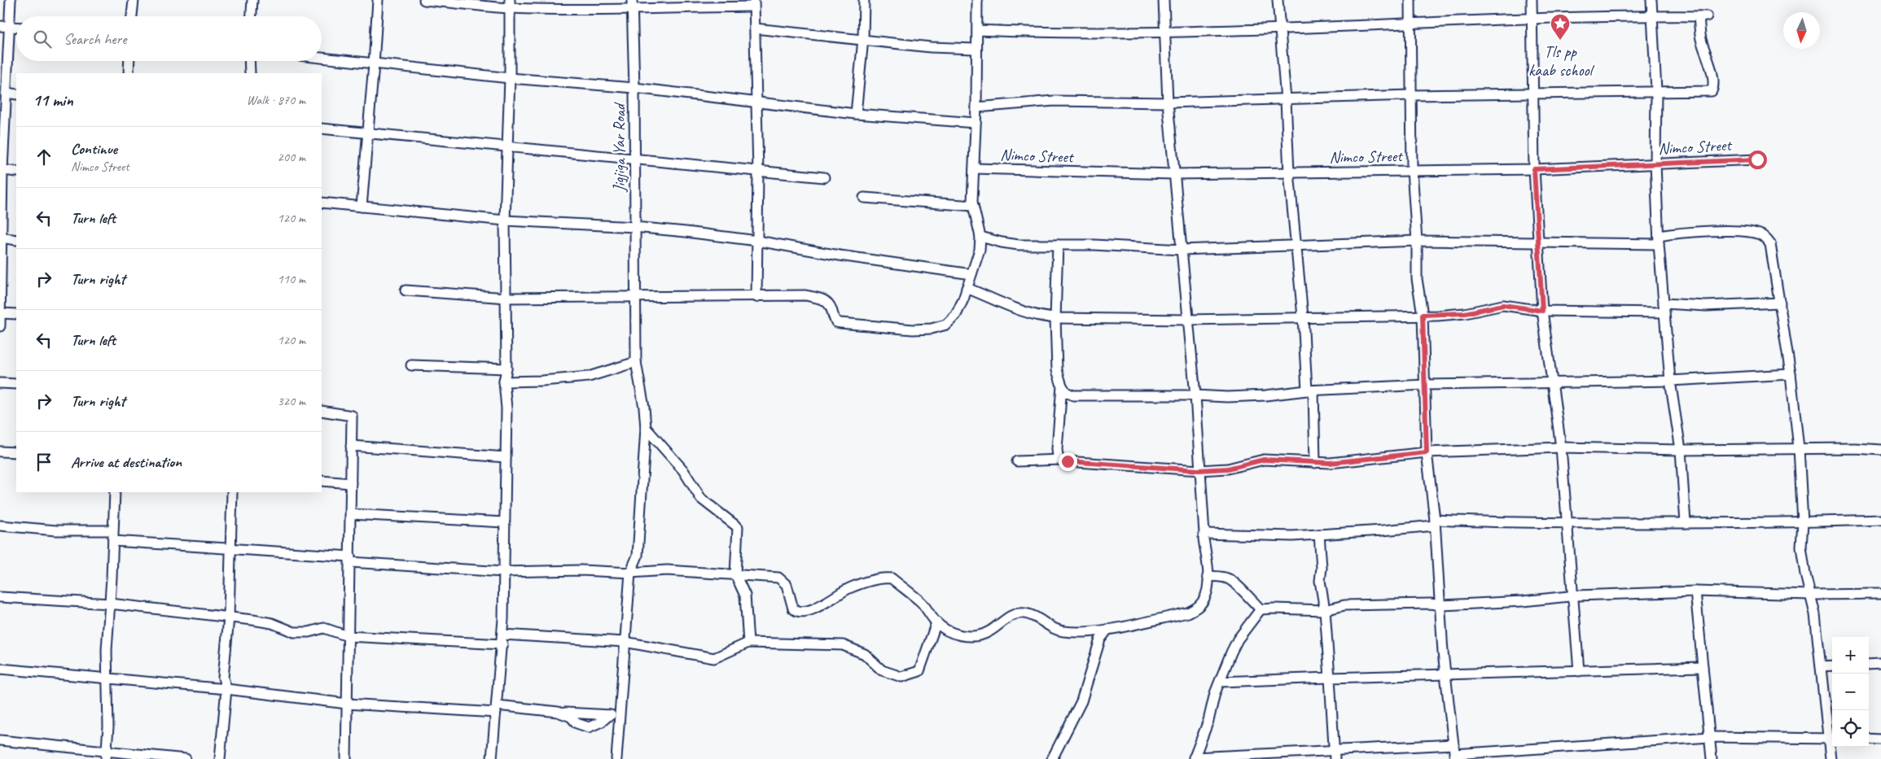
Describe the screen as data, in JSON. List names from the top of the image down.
{
  "streets": {
    "street": ["Nimco Street", "Jigjiga Yar Road"]
  },
  "places": {
    "place": ["Tls pp kaab school"]
  },
  "north": "bottom",
  "page": {
    "search": "Search here",
    "heading": ["11 min", "Walk · 870 m"],
    "list": [
      ["Continue", "Nimco Street", "200 m"],
      ["Turn left", "120 m"],
      ["Turn right", "110 m"],
      ["Turn left", "120 m"],
      ["Turn right", "320 m"],
      "Arrive at destination"
    ],
    "map_buttons": ["+", "−"]
  }
}
